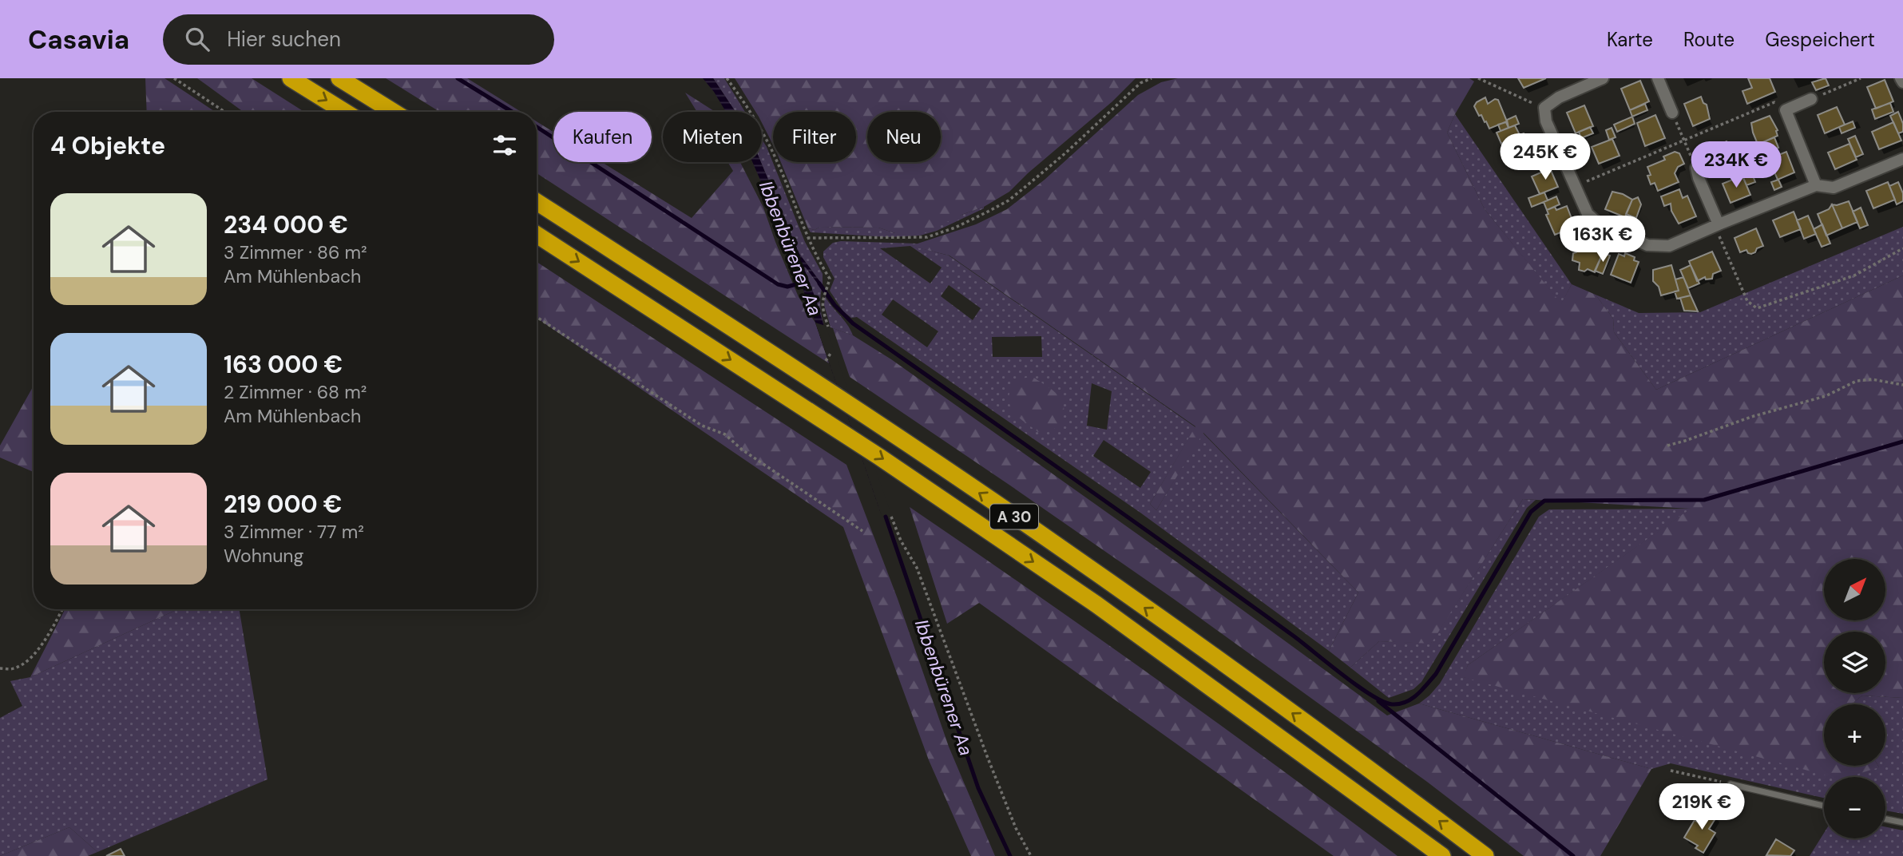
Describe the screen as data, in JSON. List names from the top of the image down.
{
  "streets": {
    "highway": ["A 30"]
  },
  "water": ["Ibbenbürener Aa"],
  "north": "top right",
  "page": {
    "header": "Casavia",
    "search": "Hier suchen",
    "nav": ["Karte", "Route", "Gespeichert"],
    "chip": [
      "Kaufen",
      "Mieten",
      "Filter",
      "Neu"
    ],
    "heading": "4 Objekte",
    "price": [
      "245K €",
      "234K €",
      "163K €",
      "219K €"
    ],
    "list": [
      {
        "name": "234 000 €",
        "note": "3 Zimmer · 86 m² · Am Mühlenbach"
      },
      {
        "name": "163 000 €",
        "note": "2 Zimmer · 68 m² · Am Mühlenbach"
      },
      {
        "name": "219 000 €",
        "note": "3 Zimmer · 77 m² · Wohnung"
      }
    ],
    "map_buttons": ["+", "−"]
  }
}
